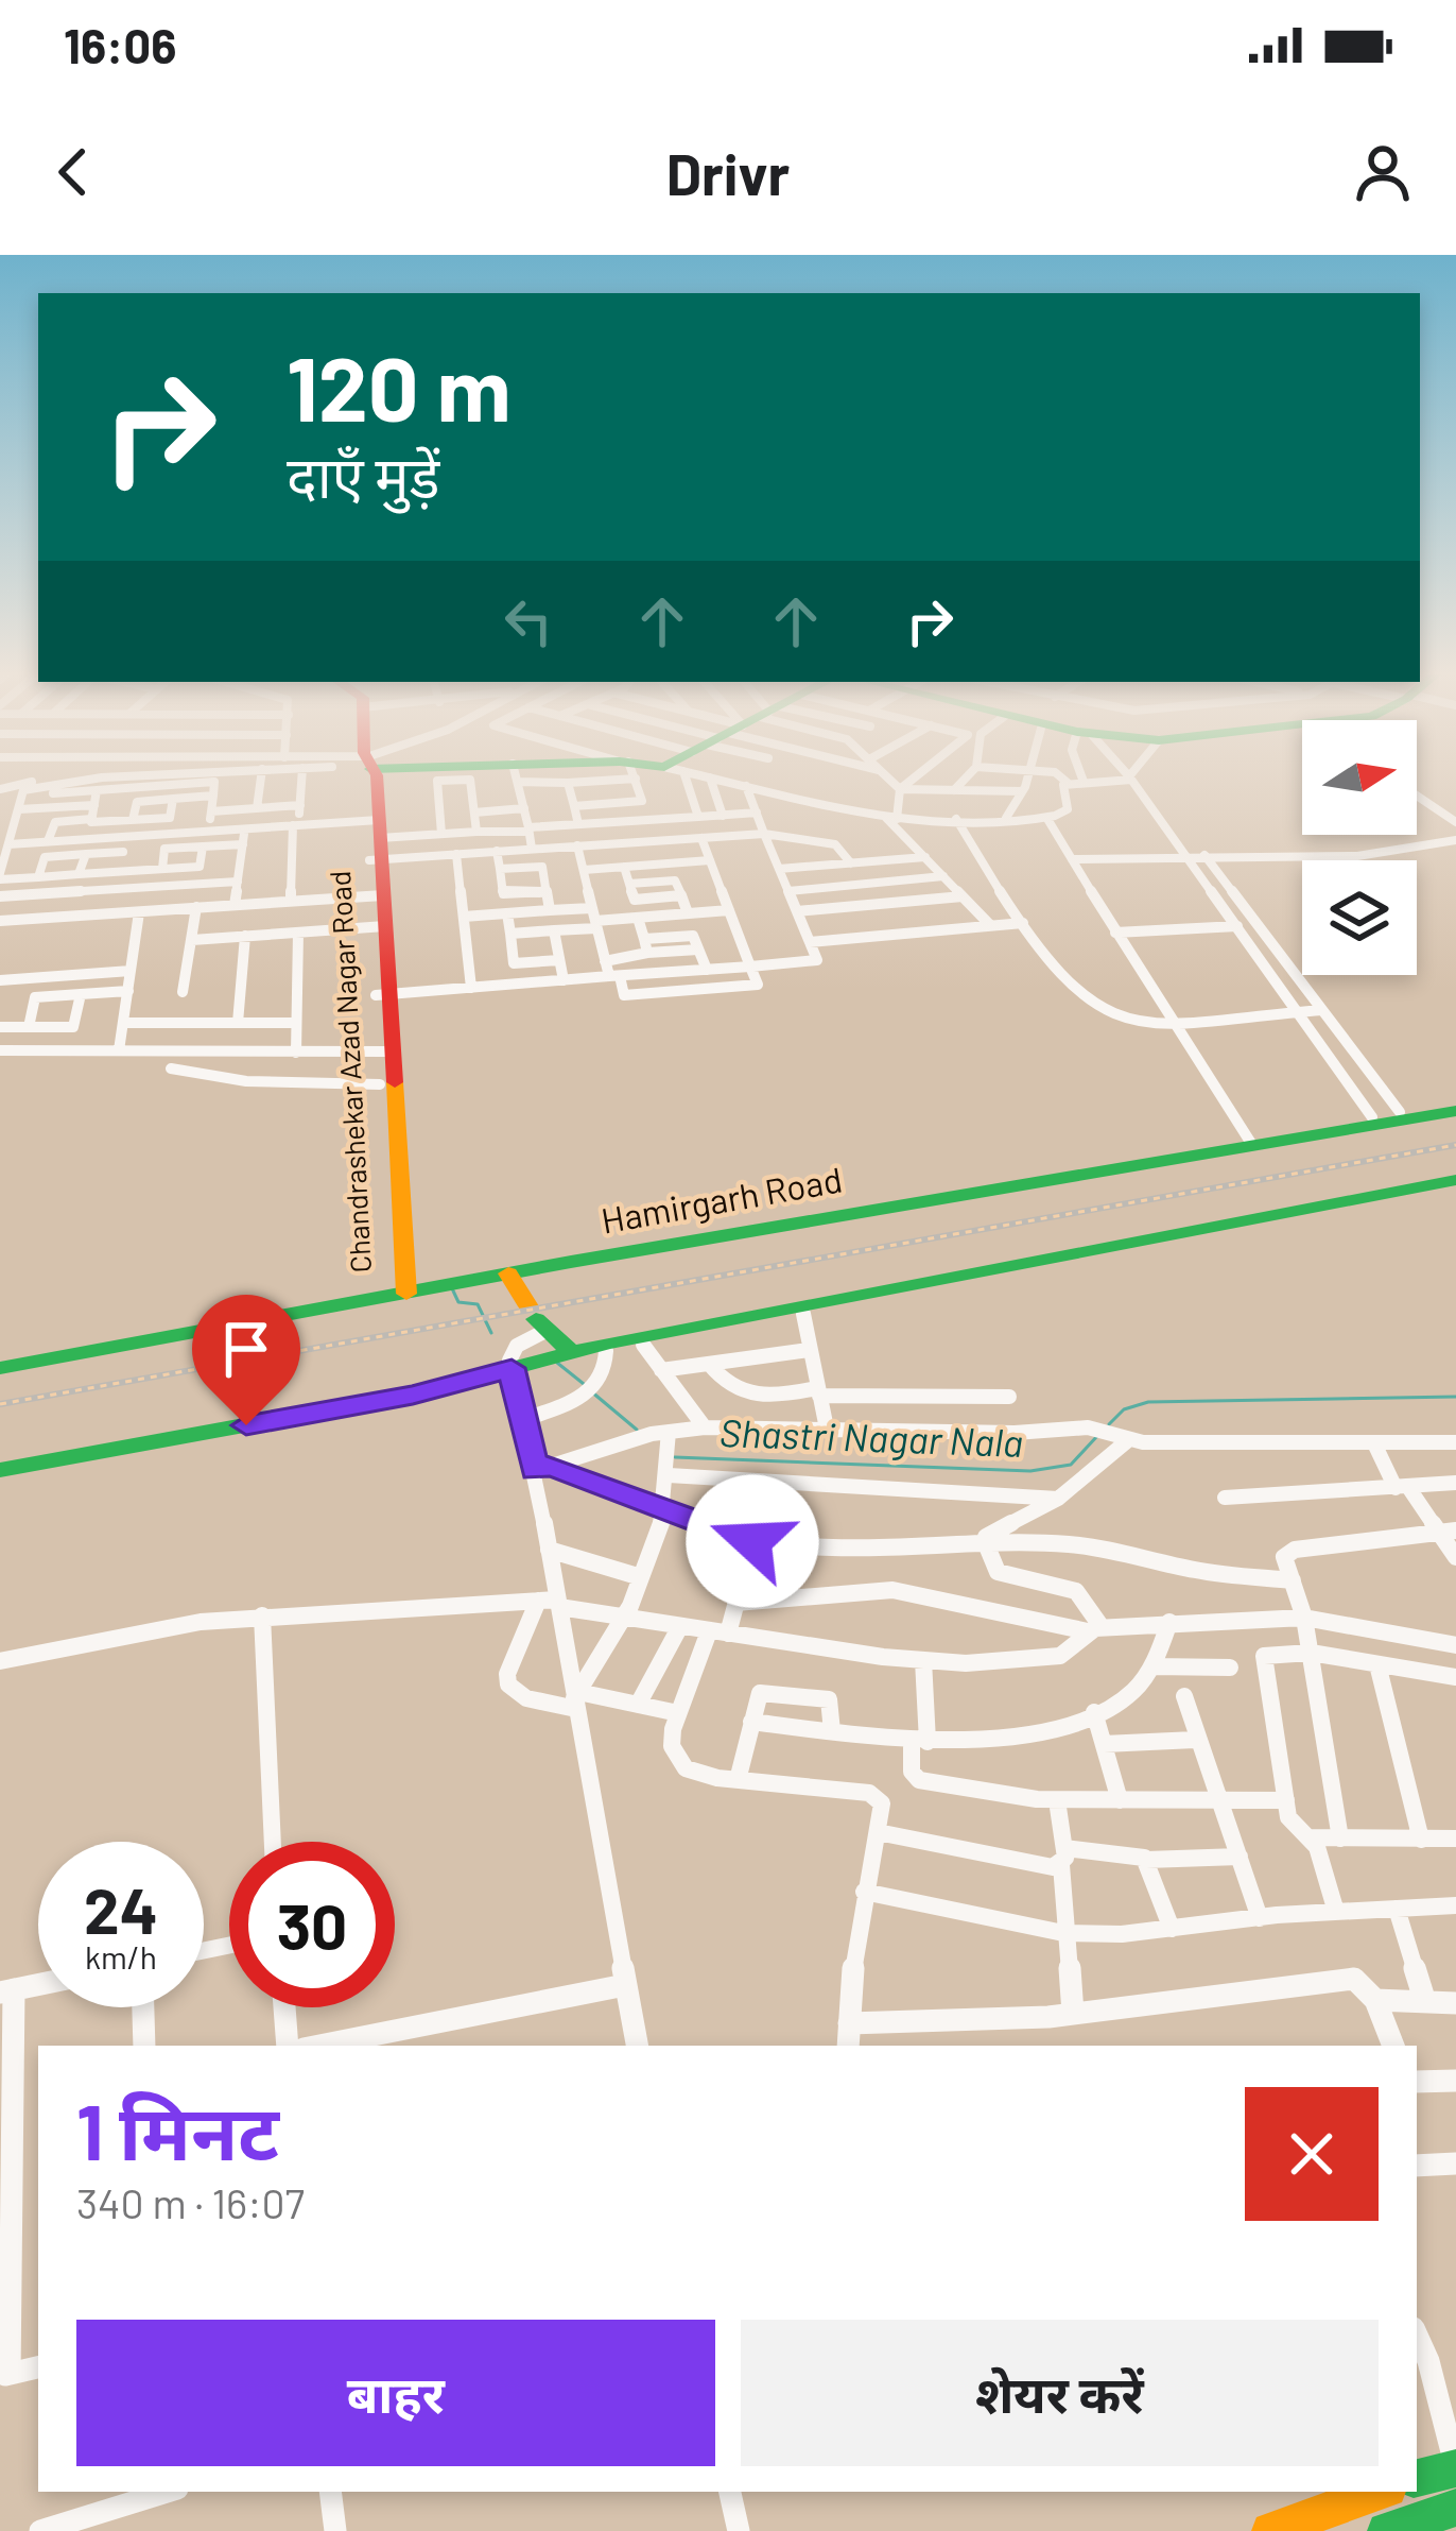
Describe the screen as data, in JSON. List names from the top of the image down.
{
  "streets": {
    "street": ["Chandrashekar Azad Nagar Road", "Hamirgarh Road"]
  },
  "crossings": [
    ["Chandrashekar Azad Nagar Road", "Hamirgarh Road"]
  ],
  "water": ["Shastri Nagar Nala"],
  "north": "right",
  "page": {
    "status": "16:06",
    "header": "Drivr",
    "turn": ["120 m", "दाएँ मुड़ें"],
    "speed": "24 km/h",
    "limit": "30",
    "heading": ["1 मिनट", "340 m · 16:07"],
    "buttons": ["बाहर", "शेयर करें"]
  }
}
